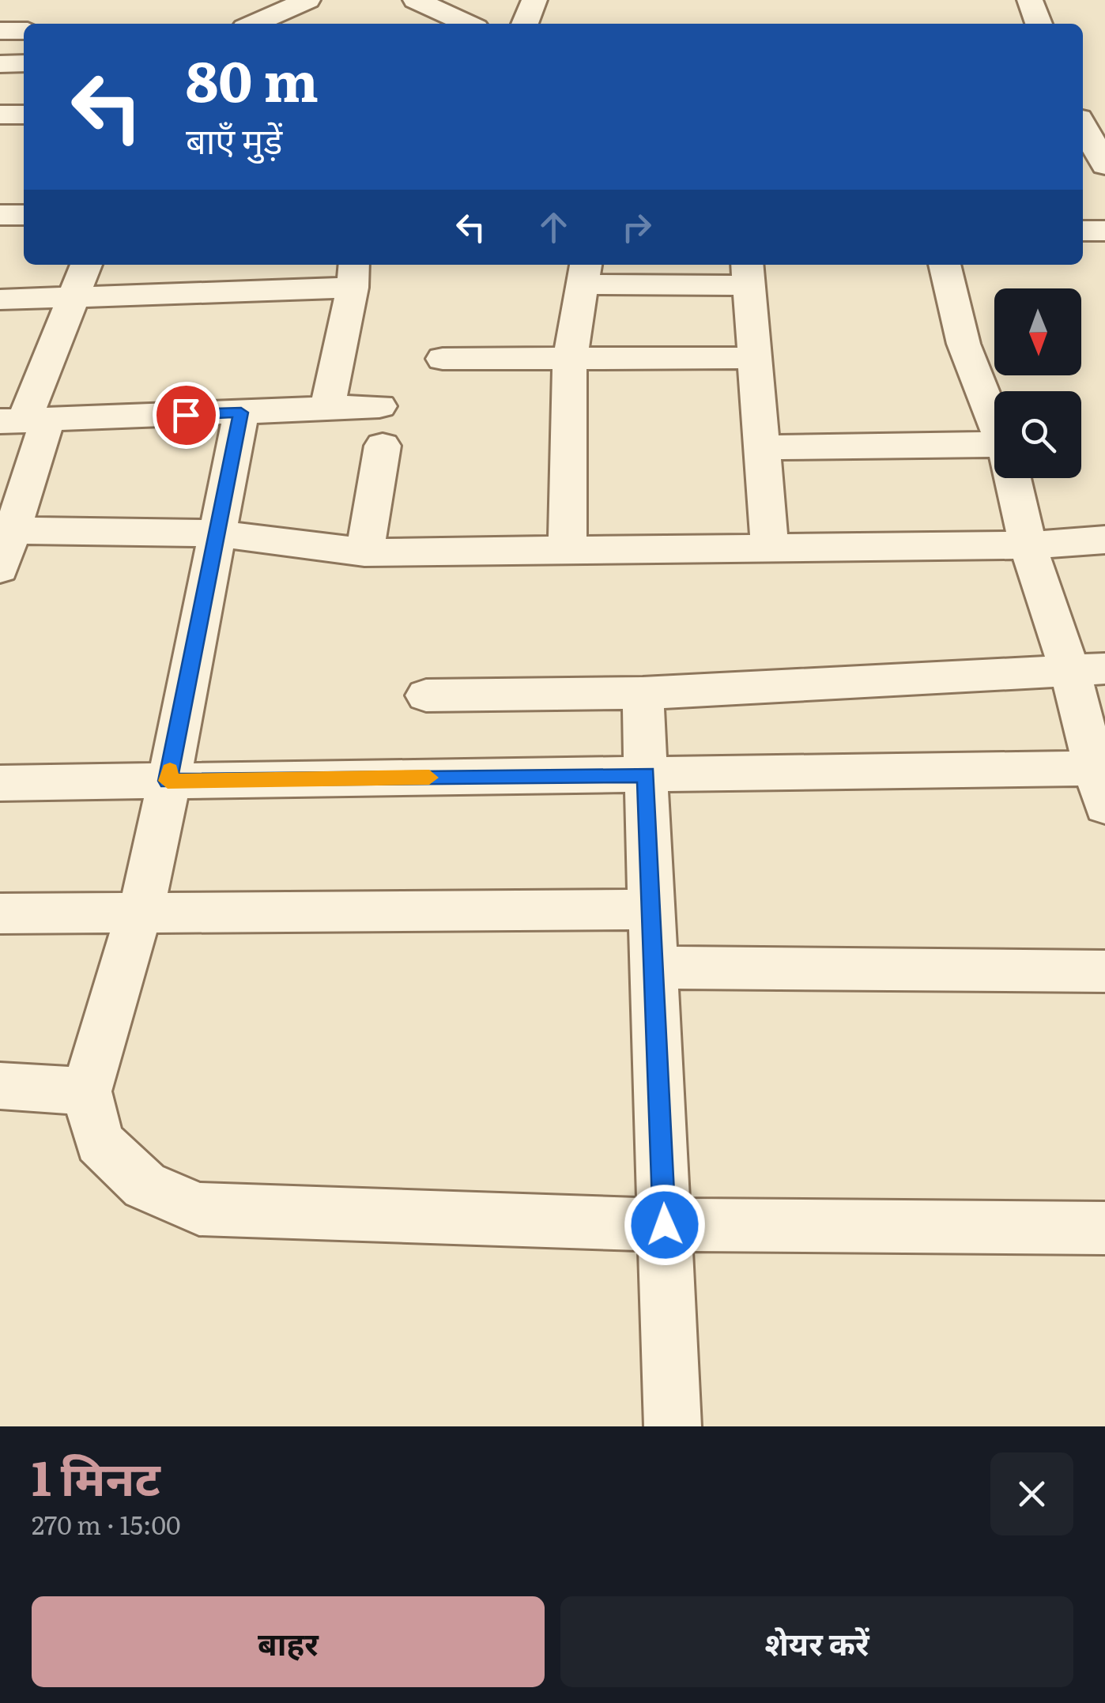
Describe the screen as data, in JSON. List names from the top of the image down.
{
  "north": "bottom",
  "page": {
    "turn": ["80 m", "बाएँ मुड़ें"],
    "heading": ["1 मिनट", "270 m · 15:00"],
    "buttons": ["बाहर", "शेयर करें"]
  }
}
